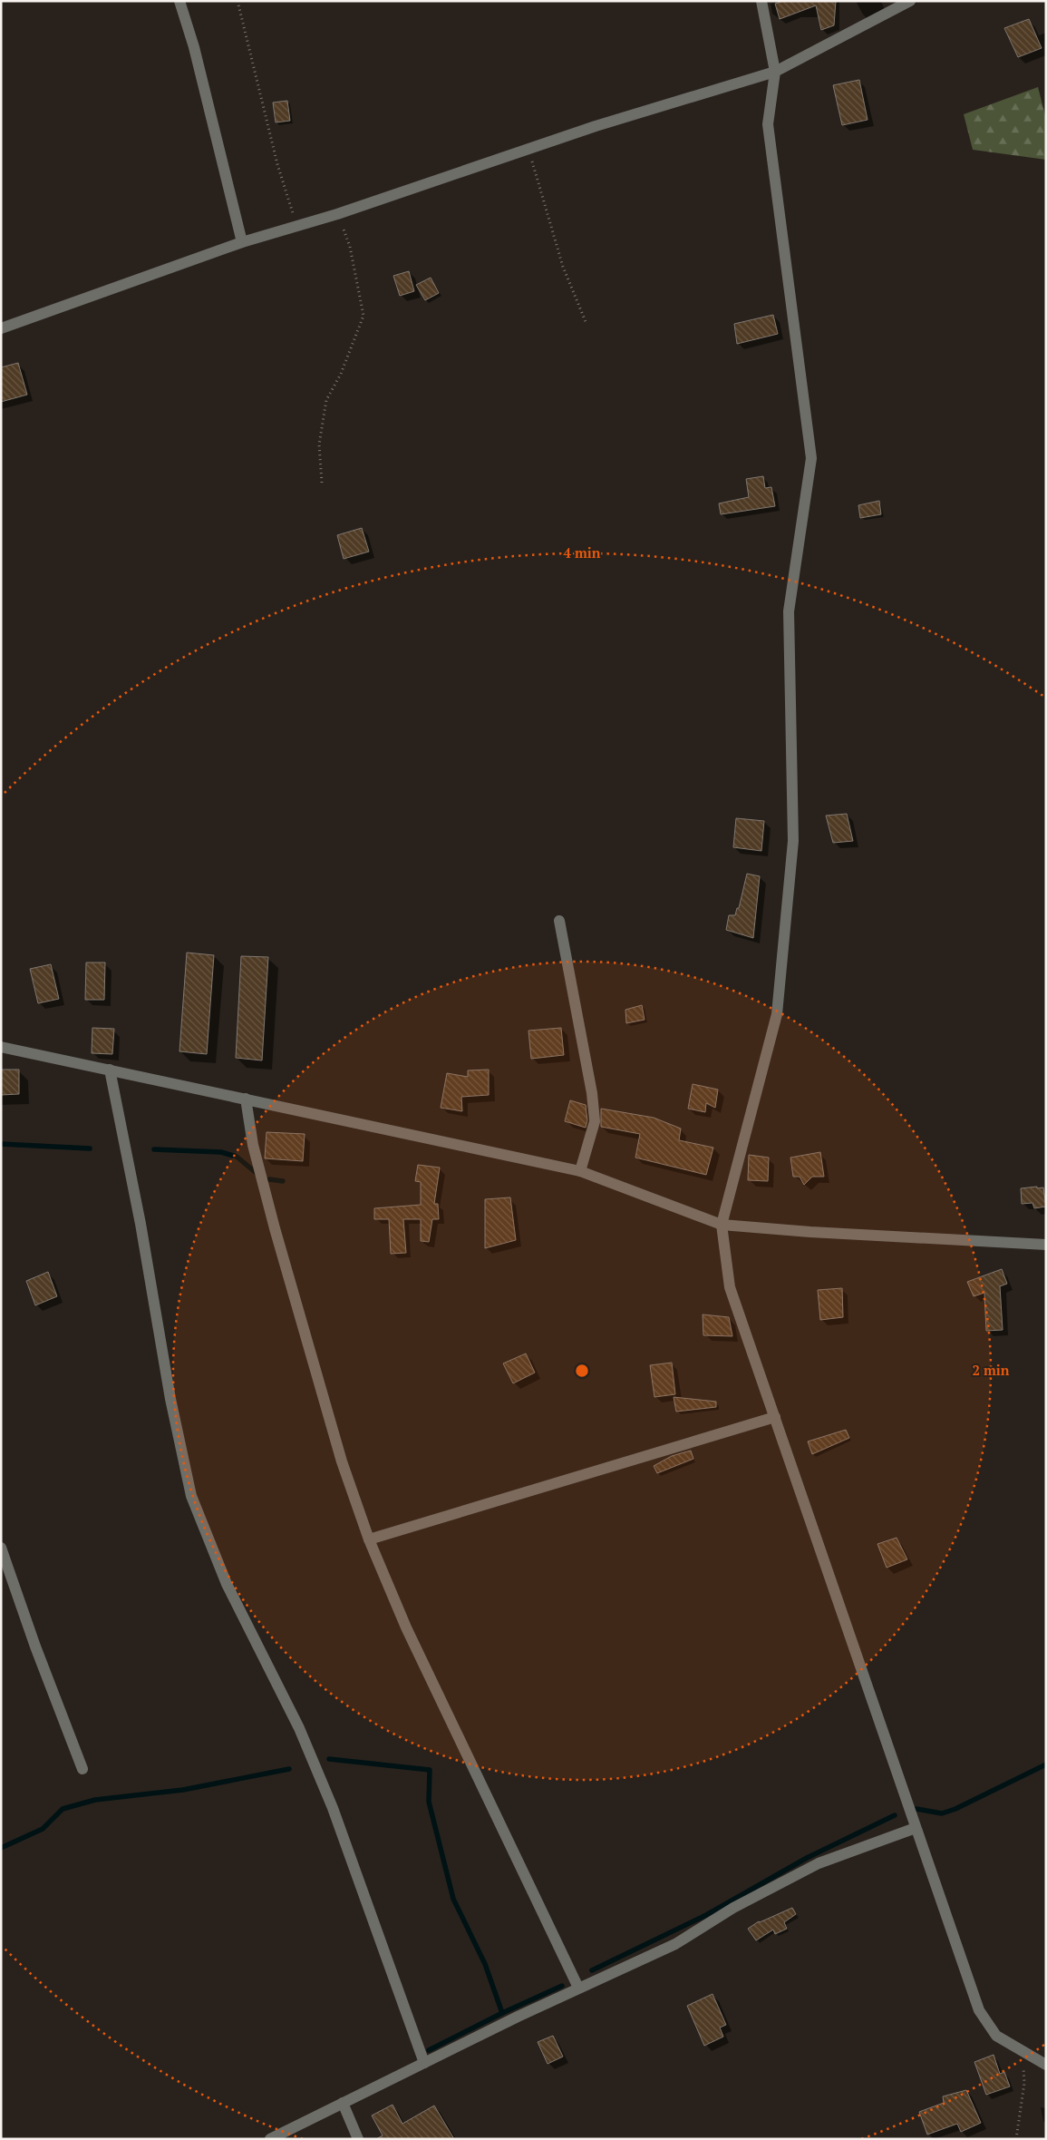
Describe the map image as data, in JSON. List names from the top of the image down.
{
  "rings": ["4 min", "2 min"]
}
